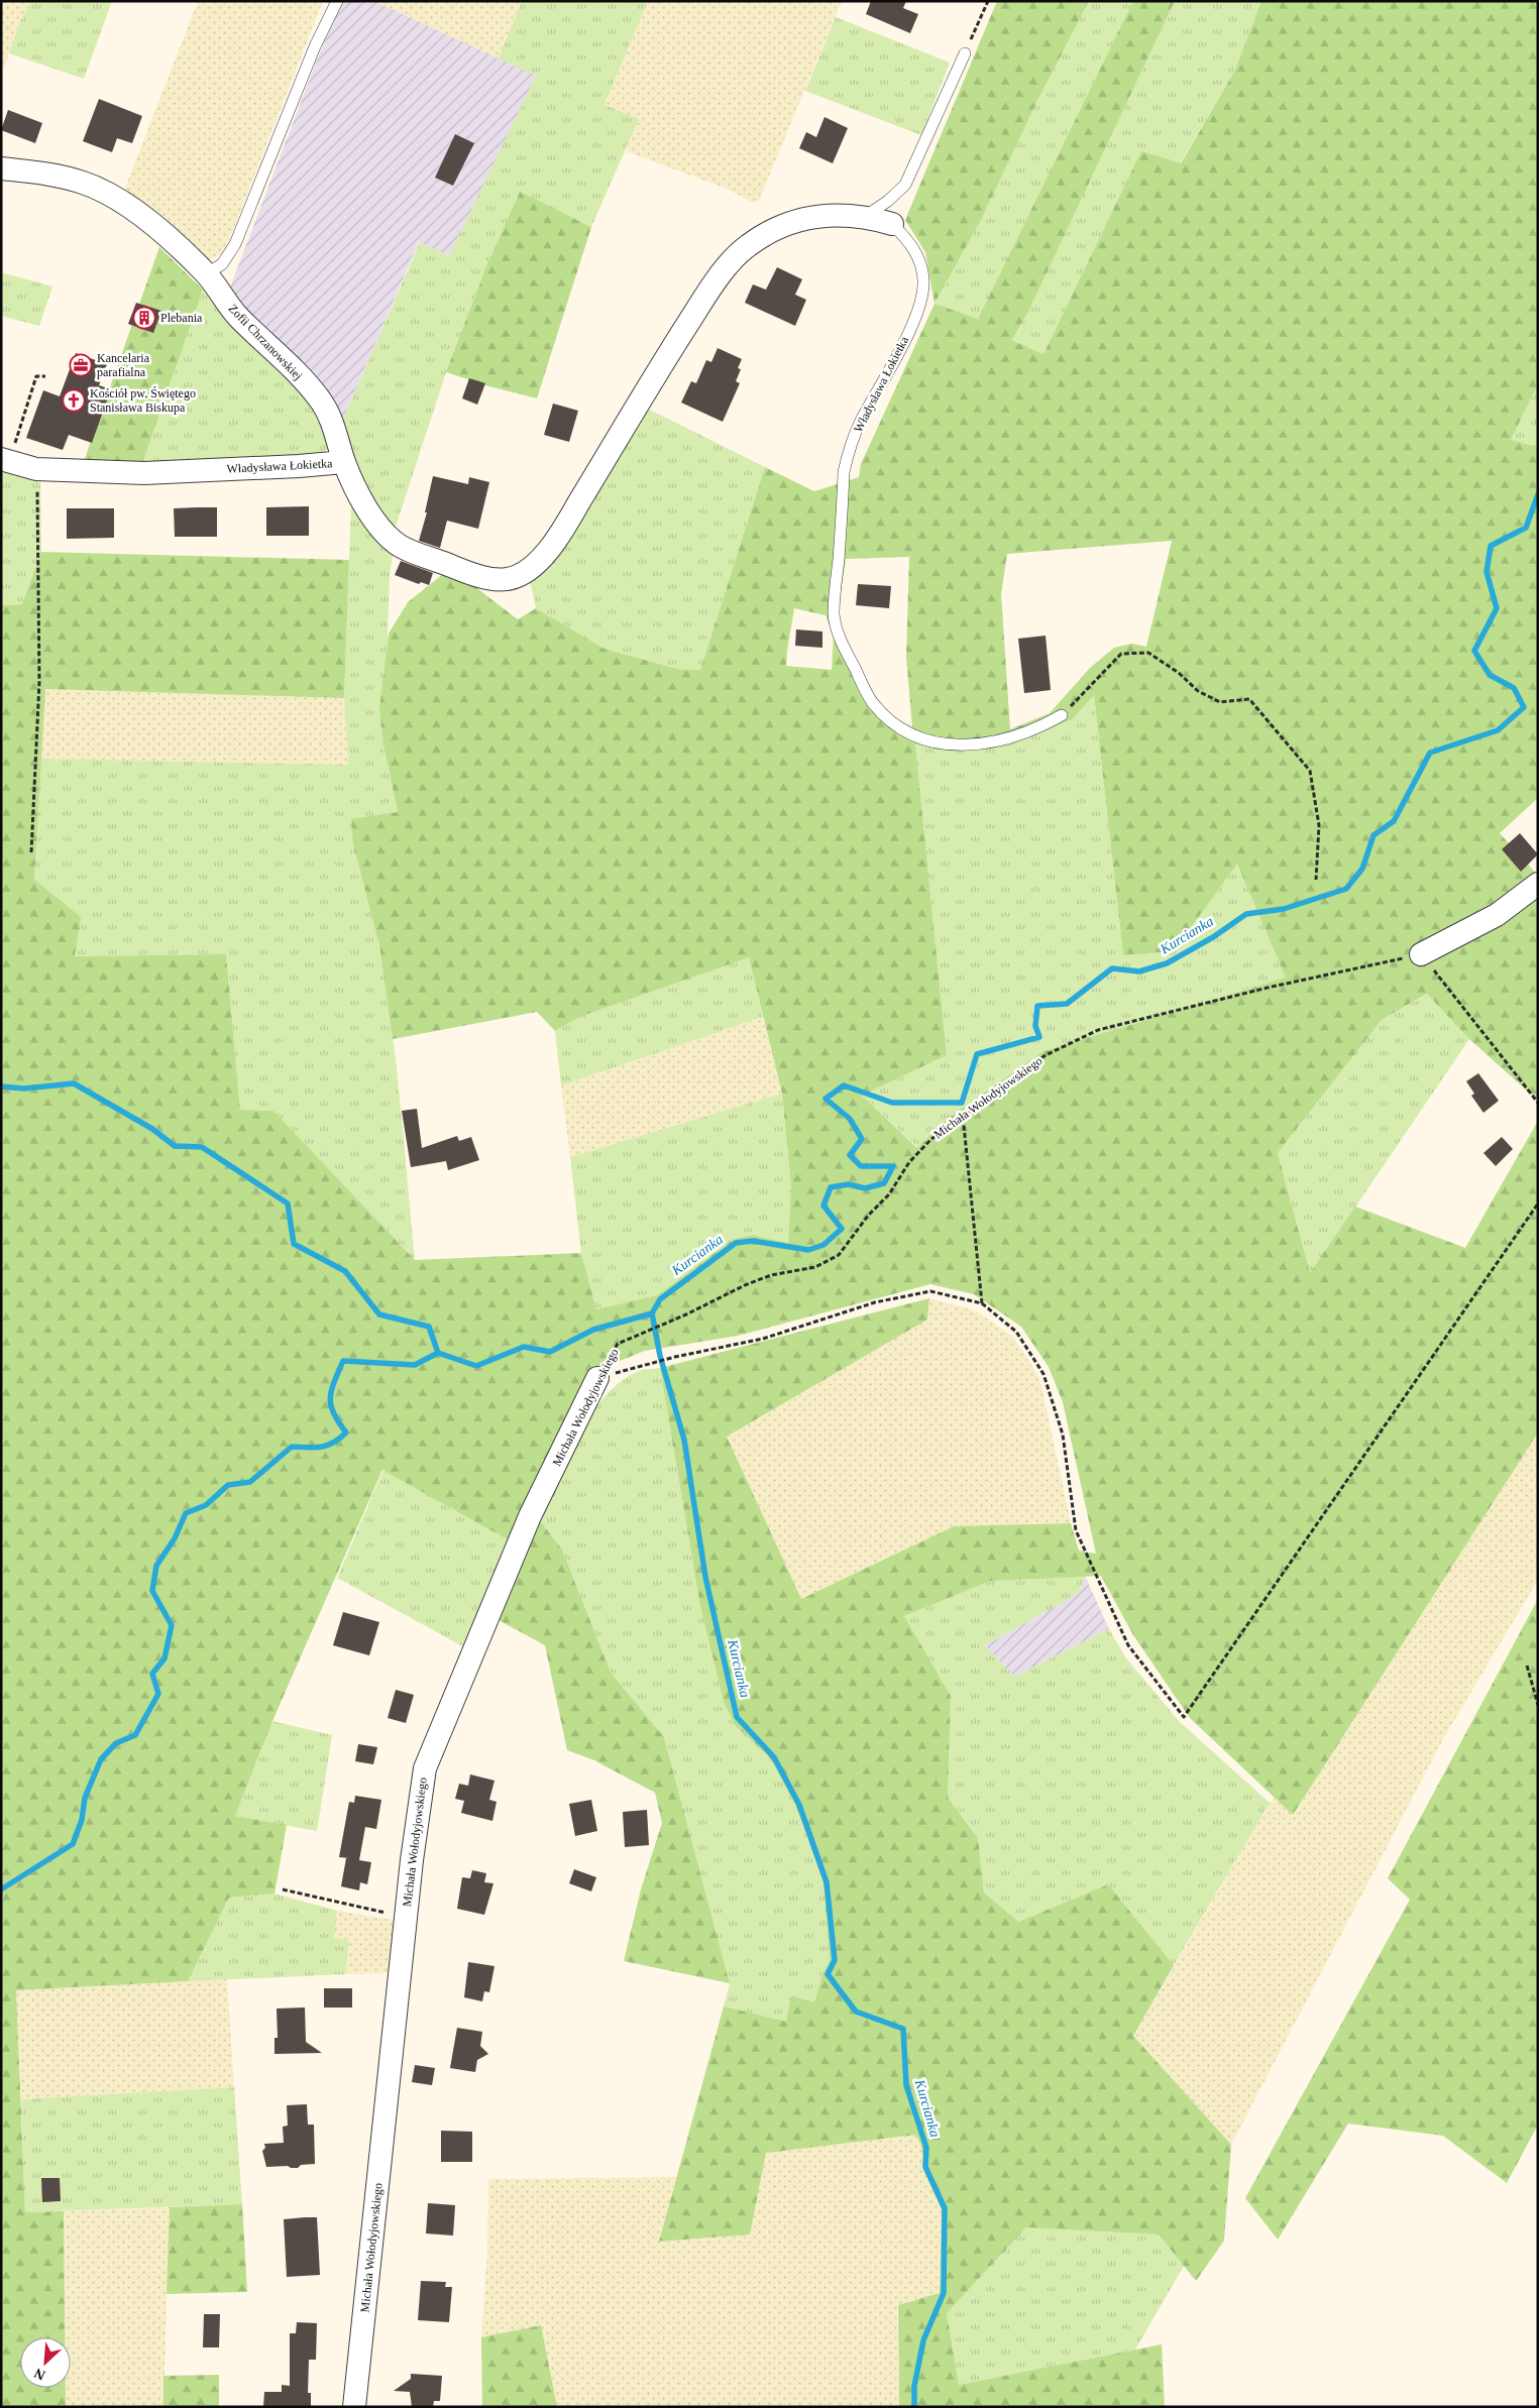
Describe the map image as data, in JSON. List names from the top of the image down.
{
  "streets": {
    "street": ["Zofii Chrzanowskiej", "Władysława Łokietka", "Michała Wołodyjowskiego"]
  },
  "crossings": [
    ["Zofii Chrzanowskiej", "Władysława Łokietka"]
  ],
  "water": ["Kurcianka"],
  "places": {
    "building": ["Plebania"],
    "office": ["Kancelaria parafialna"],
    "church": ["Kościół pw. Świętego Stanisława Biskupa"]
  },
  "north": "bottom left"
}
